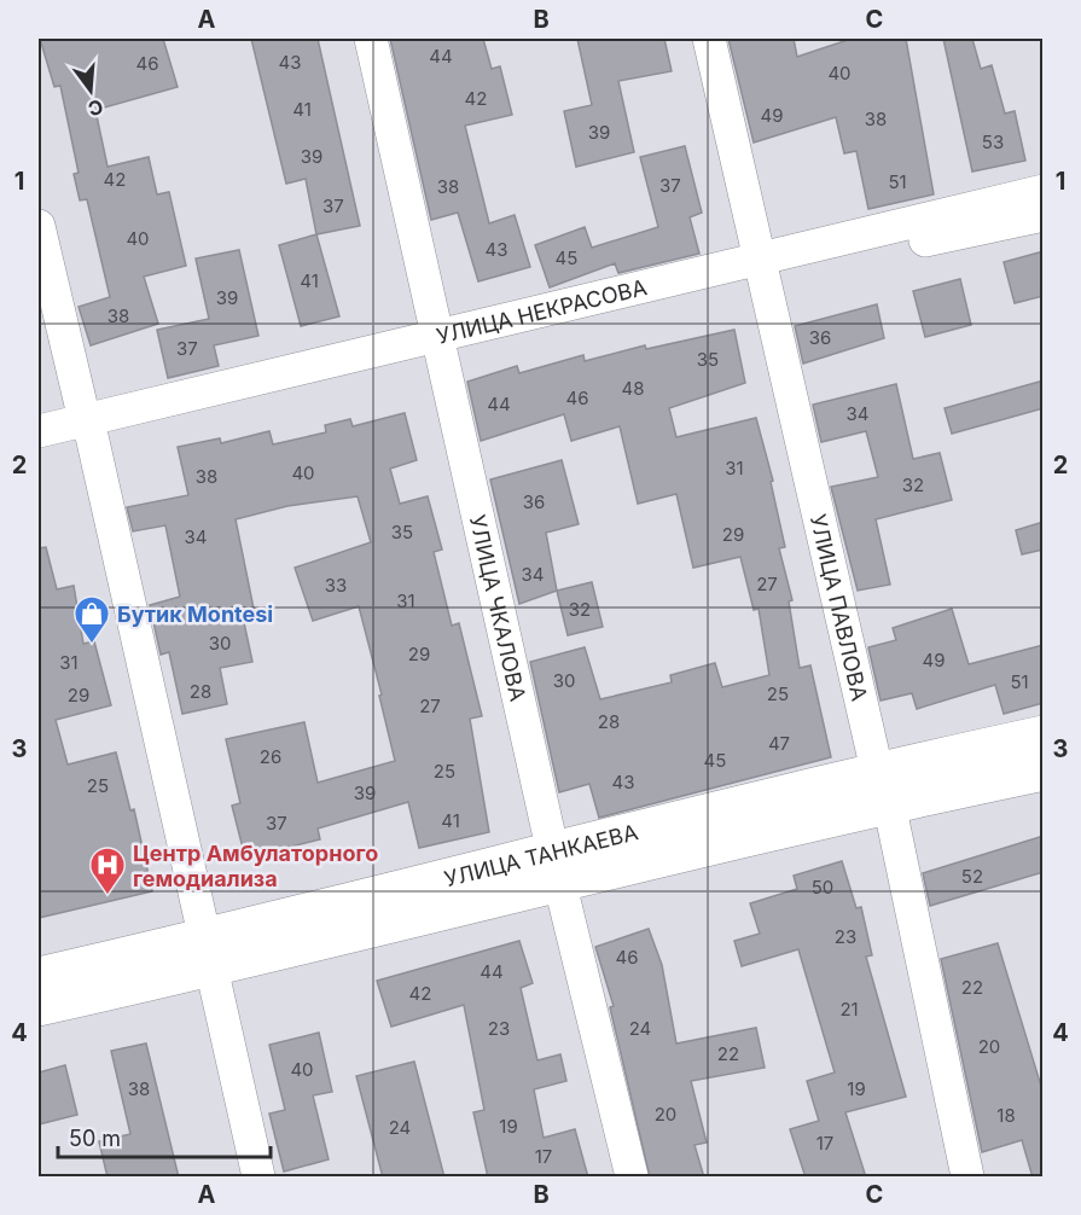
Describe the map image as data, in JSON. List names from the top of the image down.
{
  "streets": {
    "main road": ["УЛИЦА ТАНКАЕВА"],
    "street": ["УЛИЦА НЕКРАСОВА", "УЛИЦА ЧКАЛОВА", "УЛИЦА ПАВЛОВА"]
  },
  "crossings": [
    ["УЛИЦА НЕКРАСОВА", "УЛИЦА ЧКАЛОВА"],
    ["УЛИЦА НЕКРАСОВА", "УЛИЦА ПАВЛОВА"],
    ["УЛИЦА ЧКАЛОВА", "УЛИЦА ТАНКАЕВА"],
    ["УЛИЦА ПАВЛОВА", "УЛИЦА ТАНКАЕВА"]
  ],
  "places": {
    "shop": ["Бутик Montesi"],
    "hospital": ["Центр Амбулаторного гемодиализа"]
  },
  "house_numbers": [
    "44",
    "43",
    "46",
    "40",
    "42",
    "41",
    "49",
    "38",
    "39",
    "53",
    "39",
    "42",
    "51",
    "37",
    "38",
    "37",
    "40",
    "43",
    "45",
    "41",
    "39",
    "38",
    "36",
    "37",
    "35",
    "48",
    "46",
    "44",
    "34",
    "31",
    "40",
    "38",
    "32",
    "36",
    "35",
    "29",
    "34",
    "34",
    "27",
    "33",
    "31",
    "32",
    "30",
    "29",
    "49",
    "31",
    "30",
    "51",
    "28",
    "25",
    "29",
    "27",
    "28",
    "47",
    "26",
    "45",
    "25",
    "43",
    "25",
    "39",
    "41",
    "37",
    "52",
    "50",
    "23",
    "46",
    "44",
    "22",
    "42",
    "21",
    "23",
    "24",
    "20",
    "22",
    "40",
    "38",
    "19",
    "20",
    "18",
    "19",
    "24",
    "17",
    "17"
  ],
  "scale_bar": "50 m",
  "north": "bottom",
  "grid": {
    "columns": ["A", "B", "C"],
    "rows": [
      "1",
      "2",
      "3",
      "4"
    ]
  }
}
